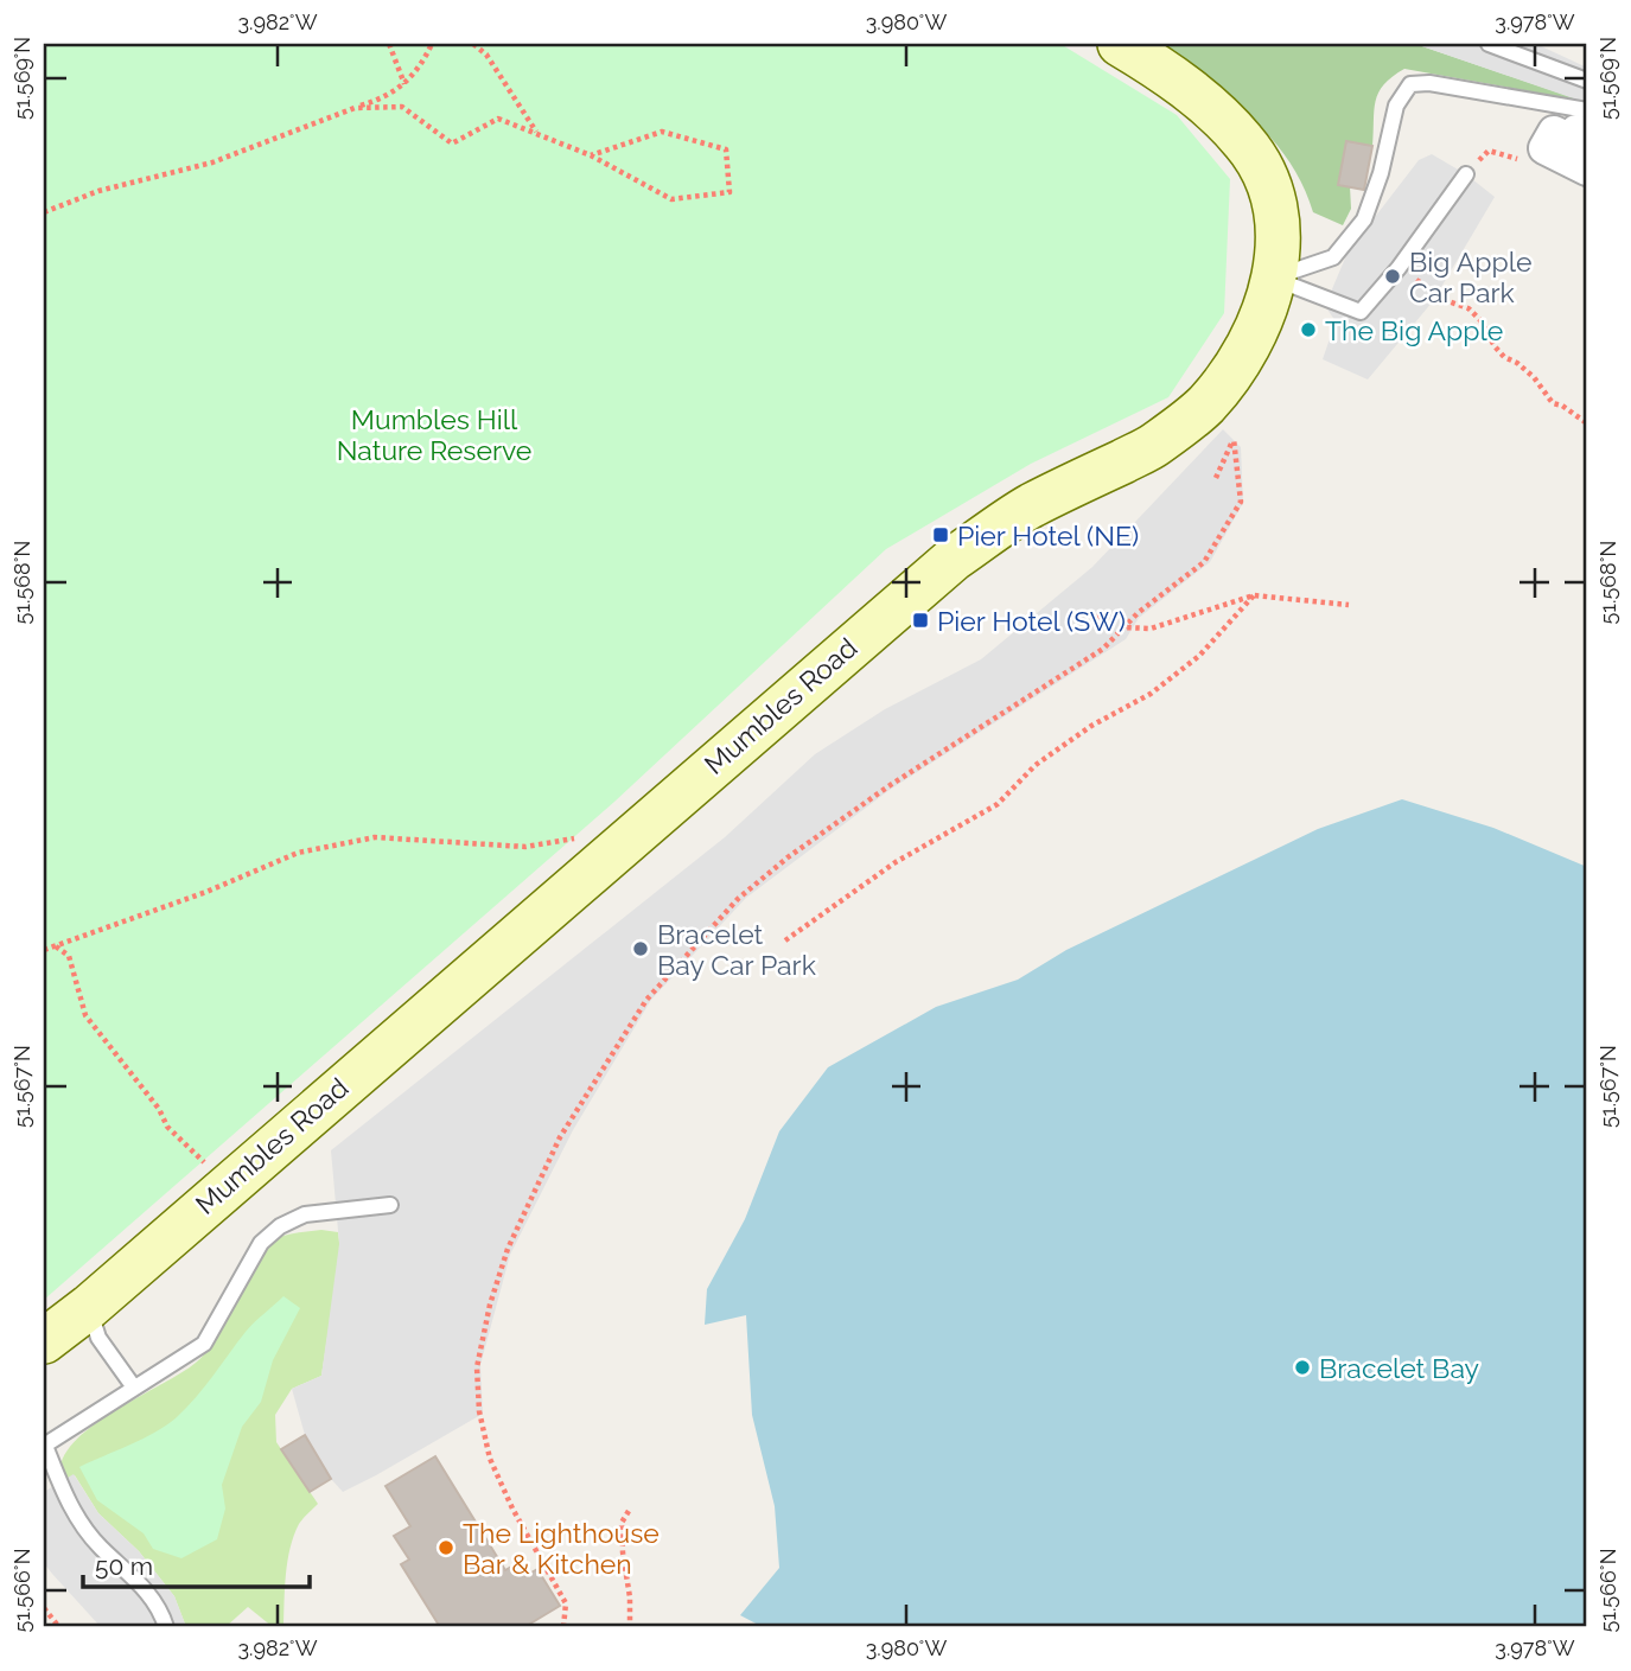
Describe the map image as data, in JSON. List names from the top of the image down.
{
  "streets": {
    "street": ["Mumbles Road"]
  },
  "parks": ["Mumbles Hill Nature Reserve"],
  "places": {
    "other": [
      "Big Apple Car Park",
      "The Big Apple",
      "Bracelet Bay Car Park",
      "Bracelet Bay",
      "The Lighthouse Bar & Kitchen"
    ],
    "transit": ["Pier Hotel (NE)", "Pier Hotel (SW)"]
  },
  "scale_bar": "50 m",
  "coordinates": [
    "3.982°W",
    "3.980°W",
    "3.978°W",
    "51.569°N",
    "51.568°N",
    "51.567°N",
    "51.566°N"
  ]
}
